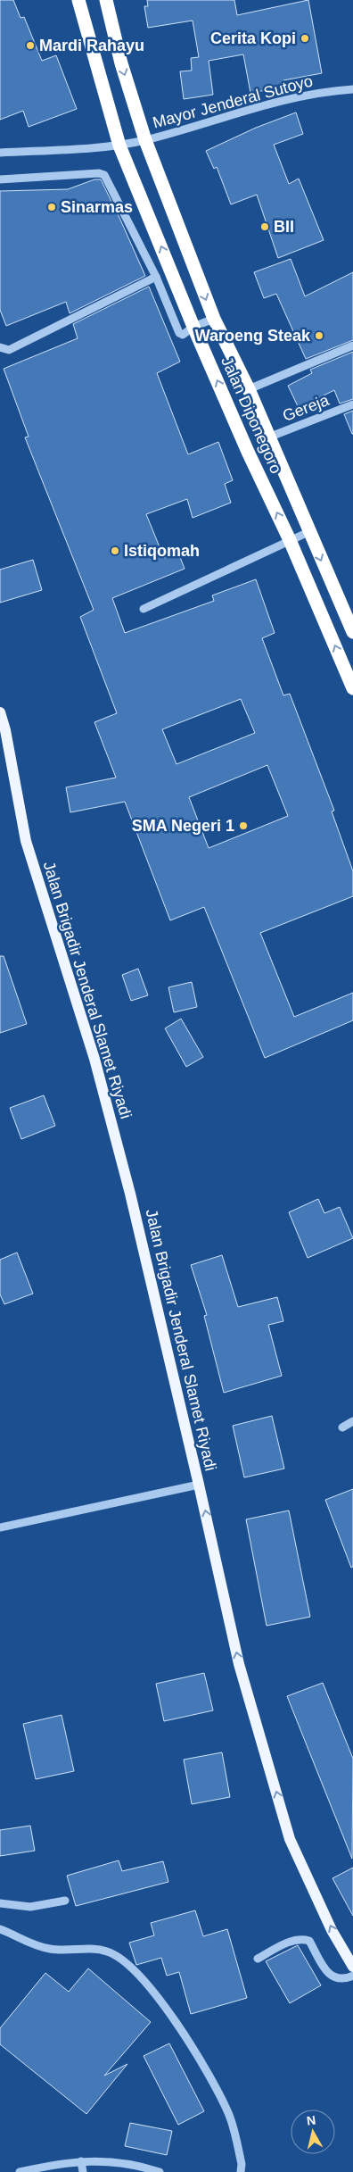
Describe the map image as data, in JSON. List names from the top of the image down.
{
  "streets": {
    "highway": ["Jalan Diponegoro"],
    "main road": ["Jalan Brigadir Jenderal Slamet Riyadi"],
    "street": ["Mayor Jenderal Sutoyo", "Gereja"]
  },
  "crossings": [
    ["Mayor Jenderal Sutoyo", "Jalan Diponegoro"],
    ["Gereja", "Jalan Diponegoro"]
  ],
  "one_way": ["Jalan Brigadir Jenderal Slamet Riyadi"],
  "places": [
    "Cerita Kopi",
    "Mardi Rahayu",
    "Sinarmas",
    "BII",
    "Waroeng Steak",
    "Istiqomah",
    "SMA Negeri 1"
  ],
  "north": "top"
}
